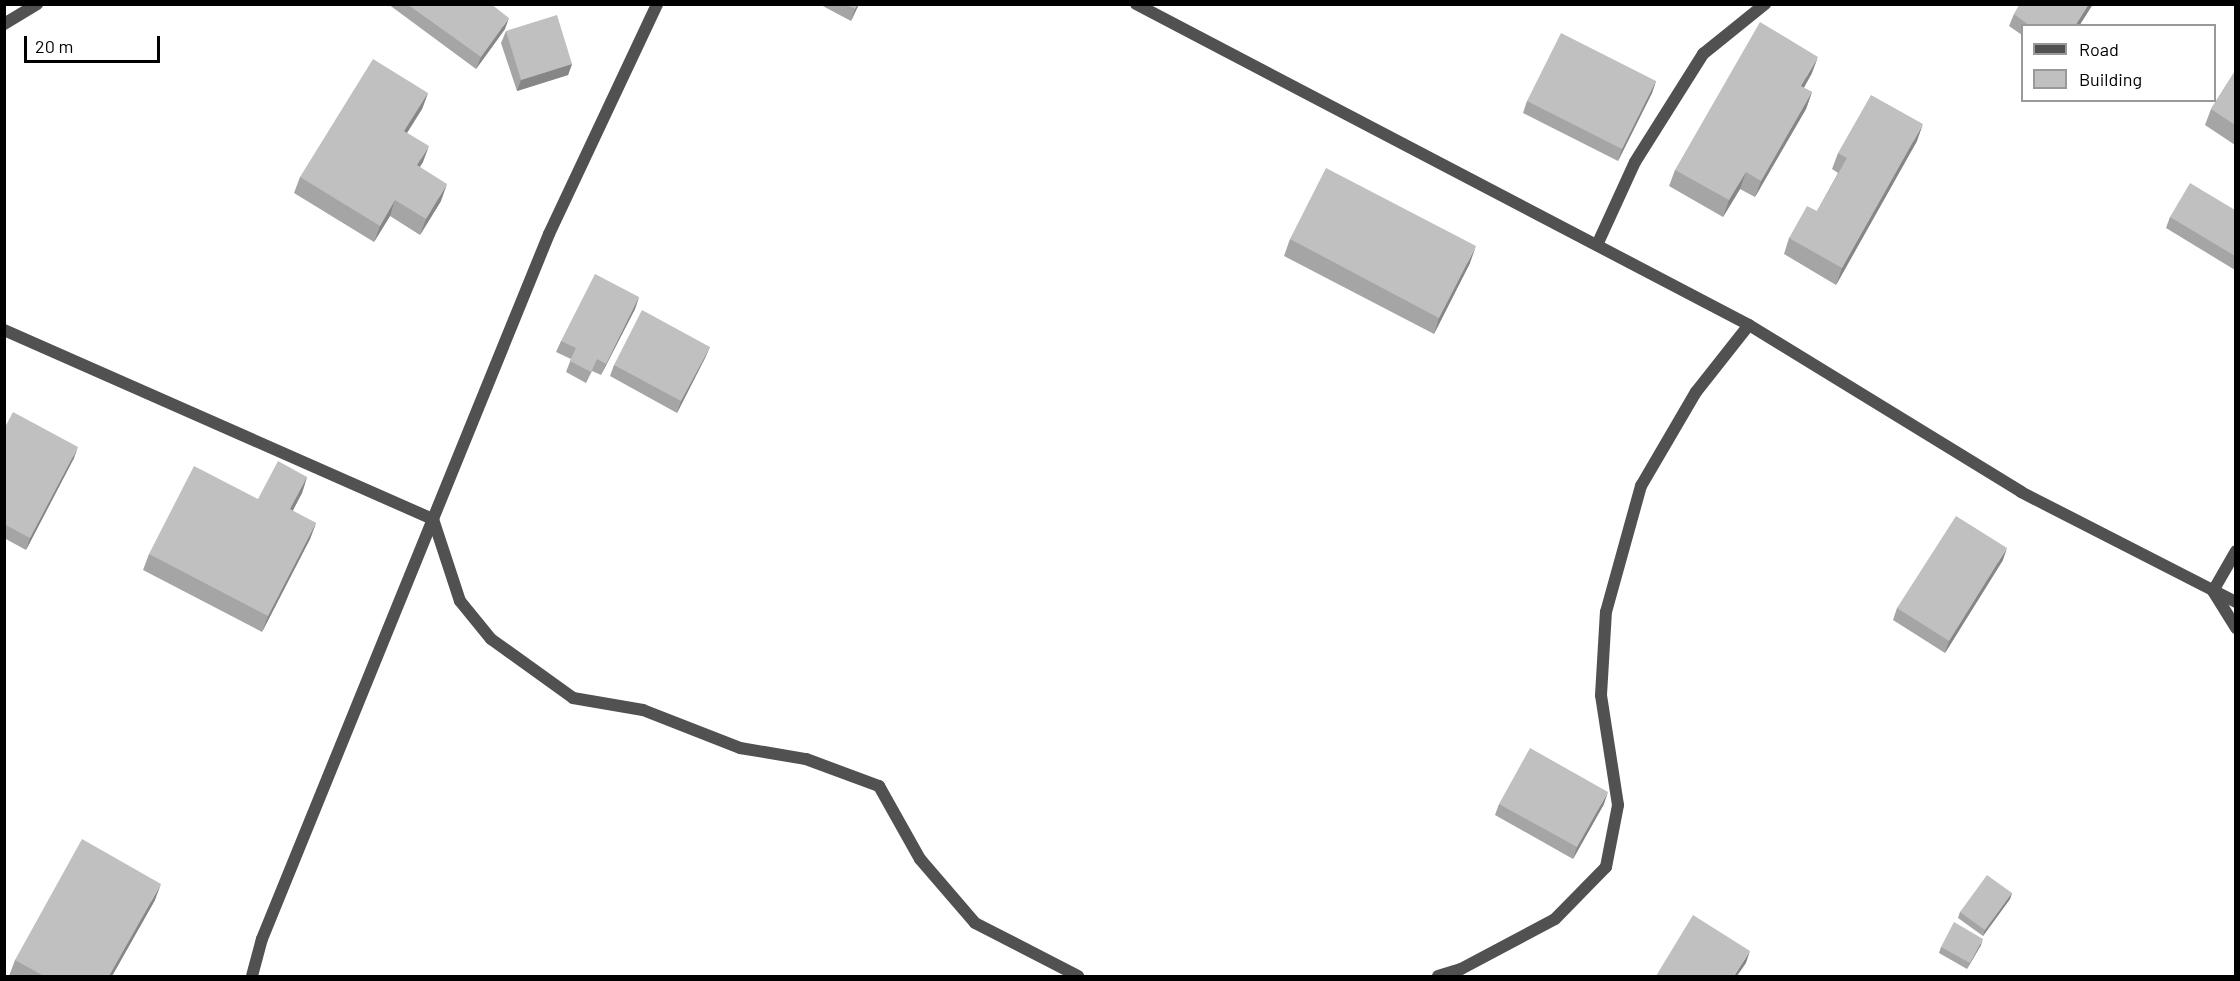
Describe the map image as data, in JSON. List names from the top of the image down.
{
  "legend": ["Road", "Building"],
  "scale_bar": "20 m"
}
